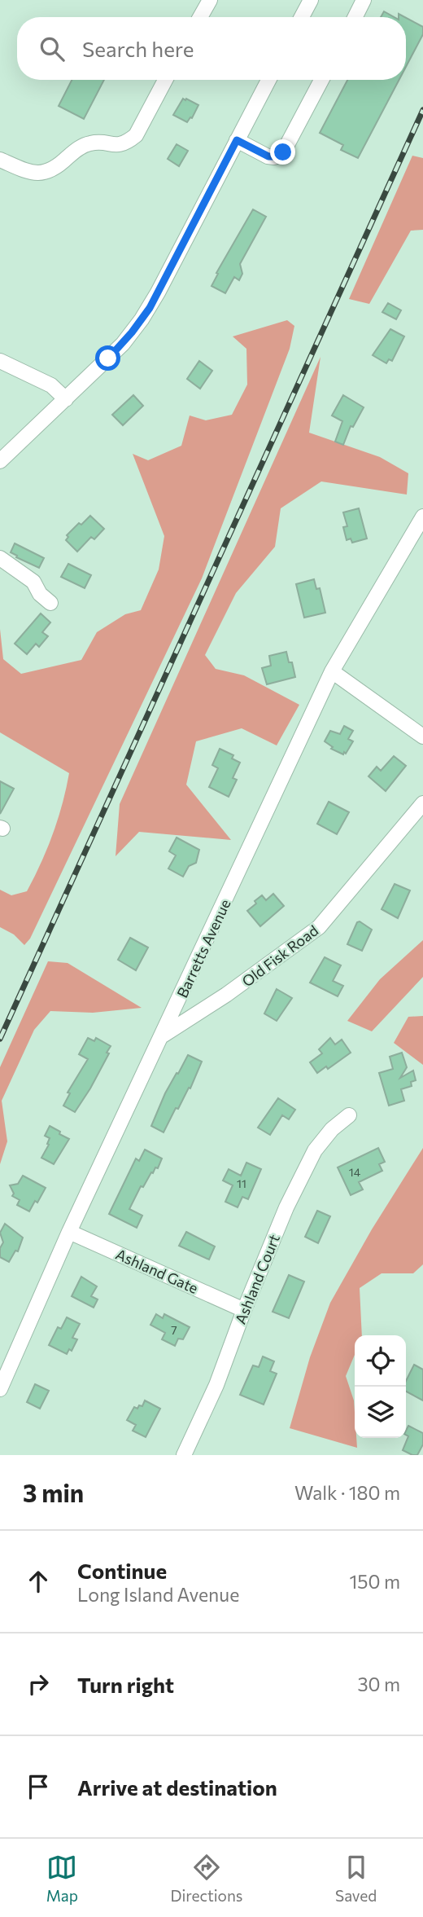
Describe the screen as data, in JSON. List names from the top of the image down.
{
  "streets": {
    "street": [
      "Barretts Avenue",
      "Old Fisk Road",
      "Ashland Gate",
      "Ashland Court"
    ]
  },
  "crossings": [
    ["Barretts Avenue", "Old Fisk Road"],
    ["Barretts Avenue", "Ashland Gate"],
    ["Ashland Gate", "Ashland Court"]
  ],
  "house_numbers": ["14", "11", "7"],
  "page": {
    "search": "Search here",
    "heading": ["3 min", "Walk · 180 m"],
    "list": [
      ["Continue", "Long Island Avenue", "150 m"],
      ["Turn right", "30 m"],
      "Arrive at destination"
    ],
    "nav": ["Map", "Directions", "Saved"]
  }
}
